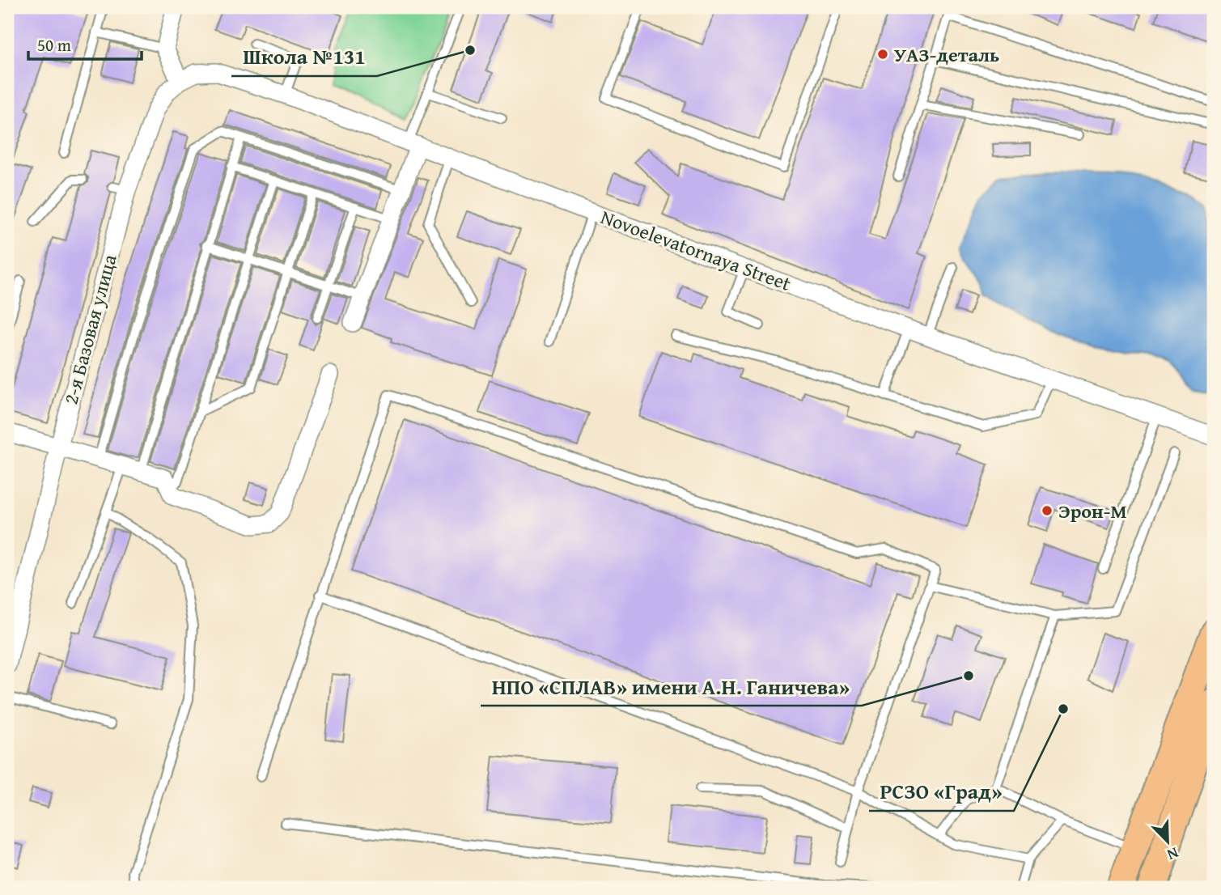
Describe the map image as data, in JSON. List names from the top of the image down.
{
  "streets": {
    "street": ["Novoelevatornaya Street", "2-я Базовая улица"]
  },
  "crossings": [
    ["Novoelevatornaya Street", "2-я Базовая улица"]
  ],
  "places": [
    "Школа №131",
    "УАЗ-деталь",
    "Эрон-М",
    "НПО «СПЛАВ» имени А.Н. Ганичева»",
    "РСЗО «Град»"
  ],
  "scale_bar": "50 m",
  "north": "bottom right"
}
